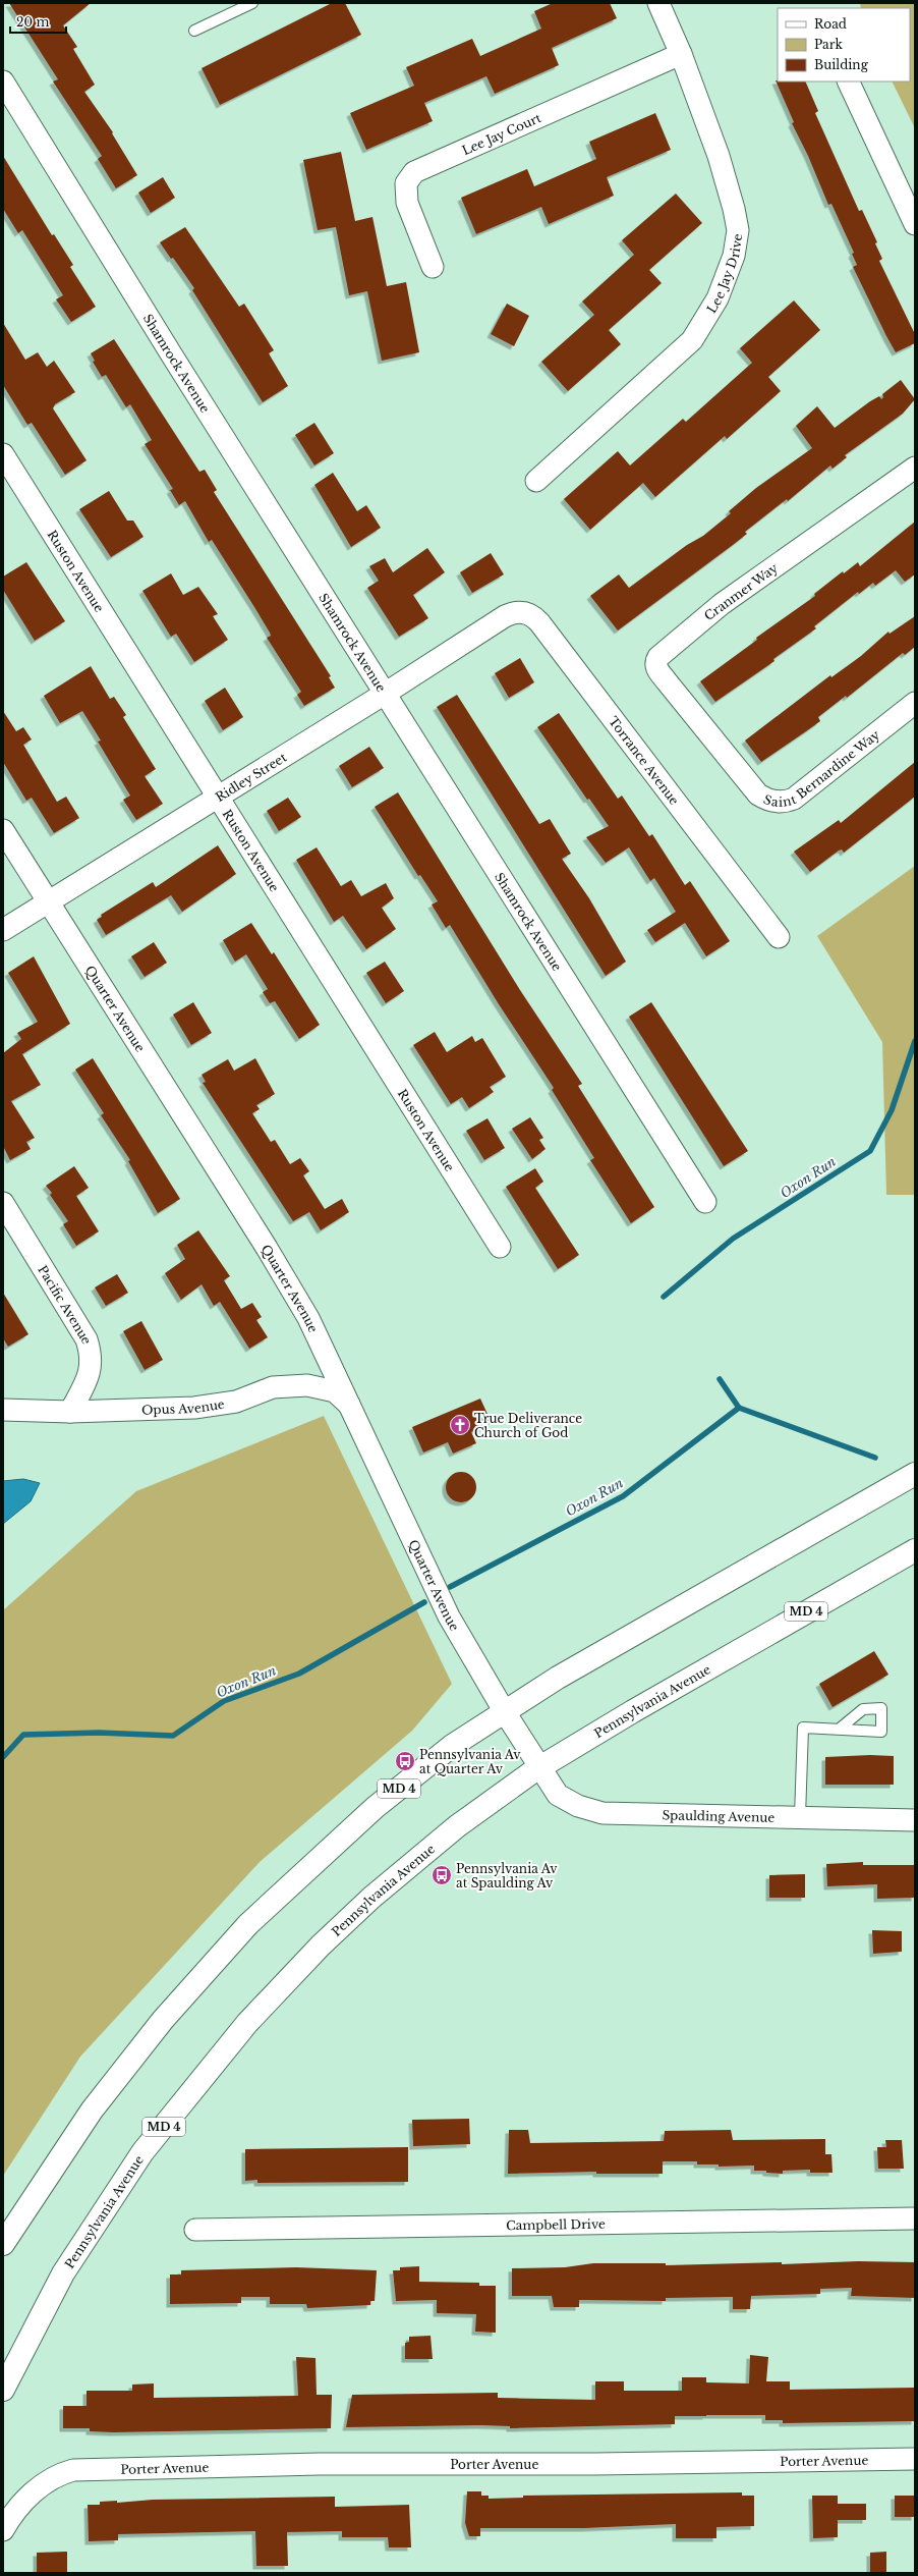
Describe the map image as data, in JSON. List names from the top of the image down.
{
  "streets": {
    "highway": ["MD 4", "Pennsylvania Avenue"],
    "street": [
      "Lee Jay Court",
      "Lee Jay Drive",
      "Shamrock Avenue",
      "Ruston Avenue",
      "Cranmer Way",
      "Torrance Avenue",
      "Saint Bernardine Way",
      "Ridley Street",
      "Quarter Avenue",
      "Pacific Avenue",
      "Opus Avenue",
      "Spaulding Avenue",
      "Campbell Drive",
      "Porter Avenue"
    ]
  },
  "crossings": [
    ["Lee Jay Court", "Lee Jay Drive"],
    ["Shamrock Avenue", "Ridley Street"],
    ["Ruston Avenue", "Ridley Street"],
    ["Cranmer Way", "Saint Bernardine Way"],
    ["Torrance Avenue", "Ridley Street"],
    ["Ridley Street", "Quarter Avenue"],
    ["Quarter Avenue", "Opus Avenue"],
    ["Quarter Avenue", "MD 4"],
    ["Quarter Avenue", "Pennsylvania Avenue"],
    ["Quarter Avenue", "Spaulding Avenue"],
    ["Pacific Avenue", "Opus Avenue"],
    ["Pennsylvania Avenue", "Spaulding Avenue"]
  ],
  "water": ["Oxon Run"],
  "places": {
    "church": ["True Deliverance Church of God"],
    "bus stop": ["Pennsylvania Av at Quarter Av", "Pennsylvania Av at Spaulding Av"]
  },
  "legend": ["Road", "Park", "Building"],
  "scale_bar": "20 m"
}
